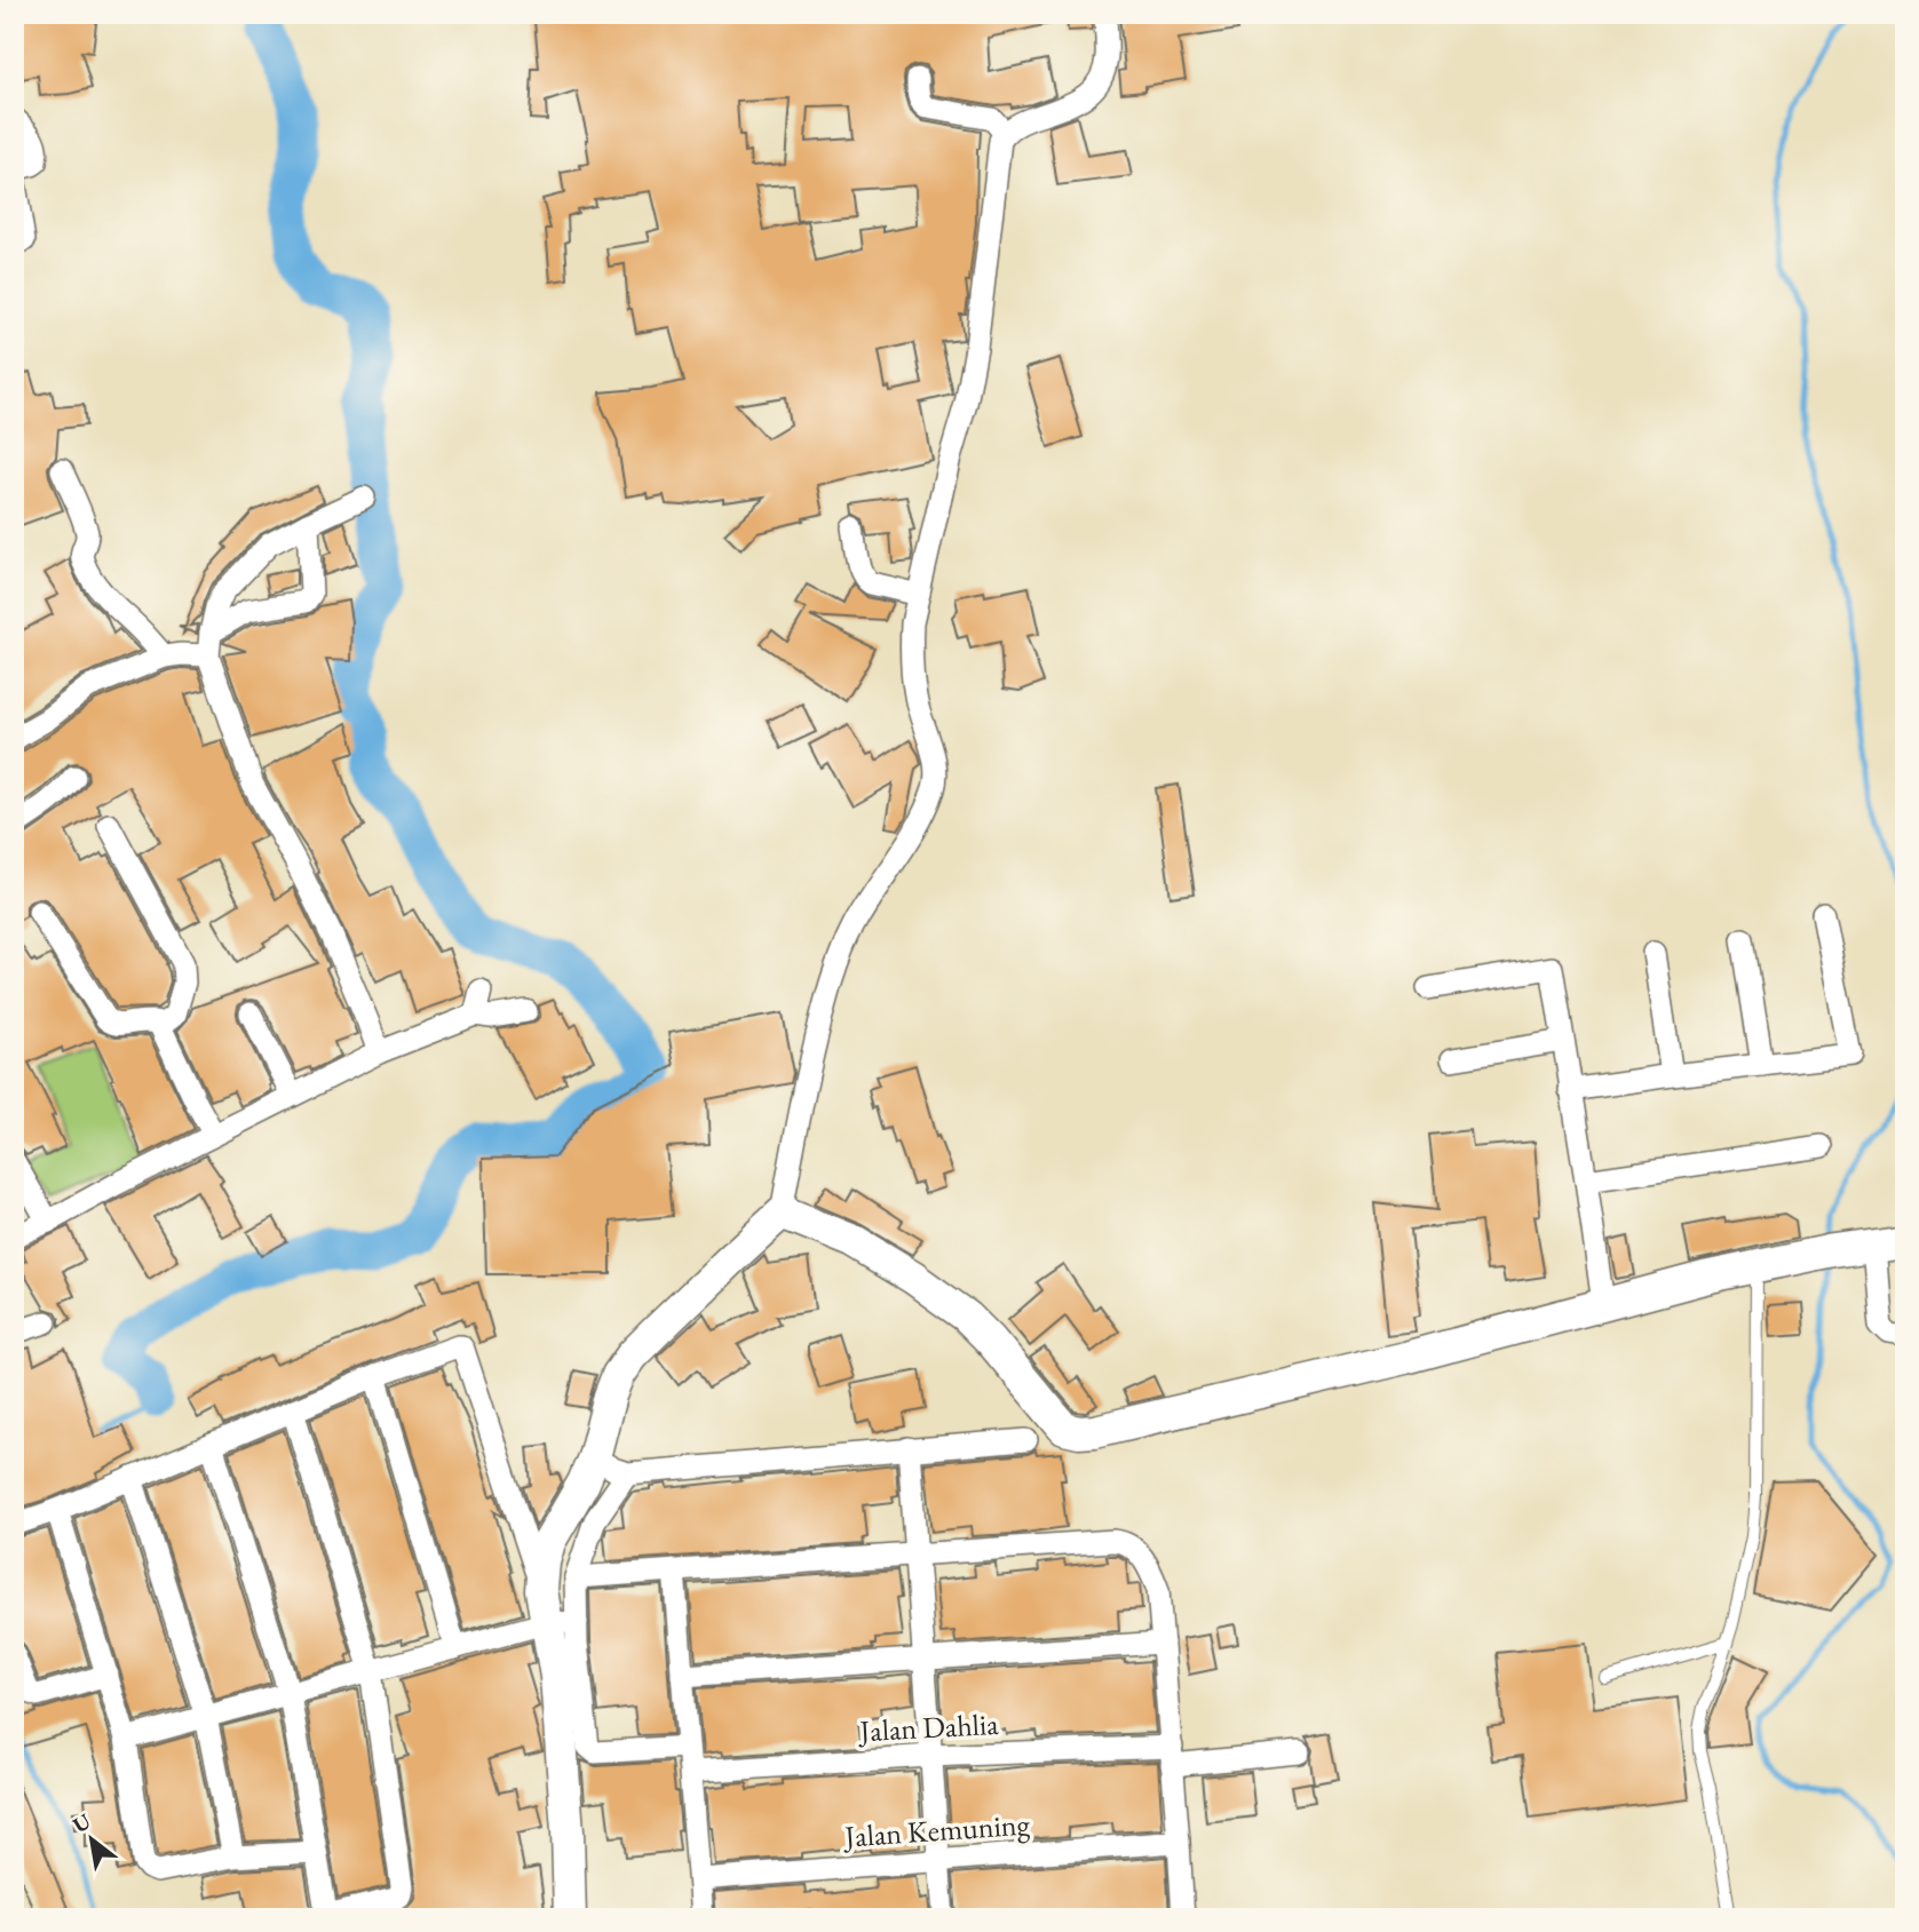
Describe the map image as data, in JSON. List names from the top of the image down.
{
  "streets": {
    "street": ["Jalan Dahlia", "Jalan Kemuning"]
  },
  "north": "top left"
}
